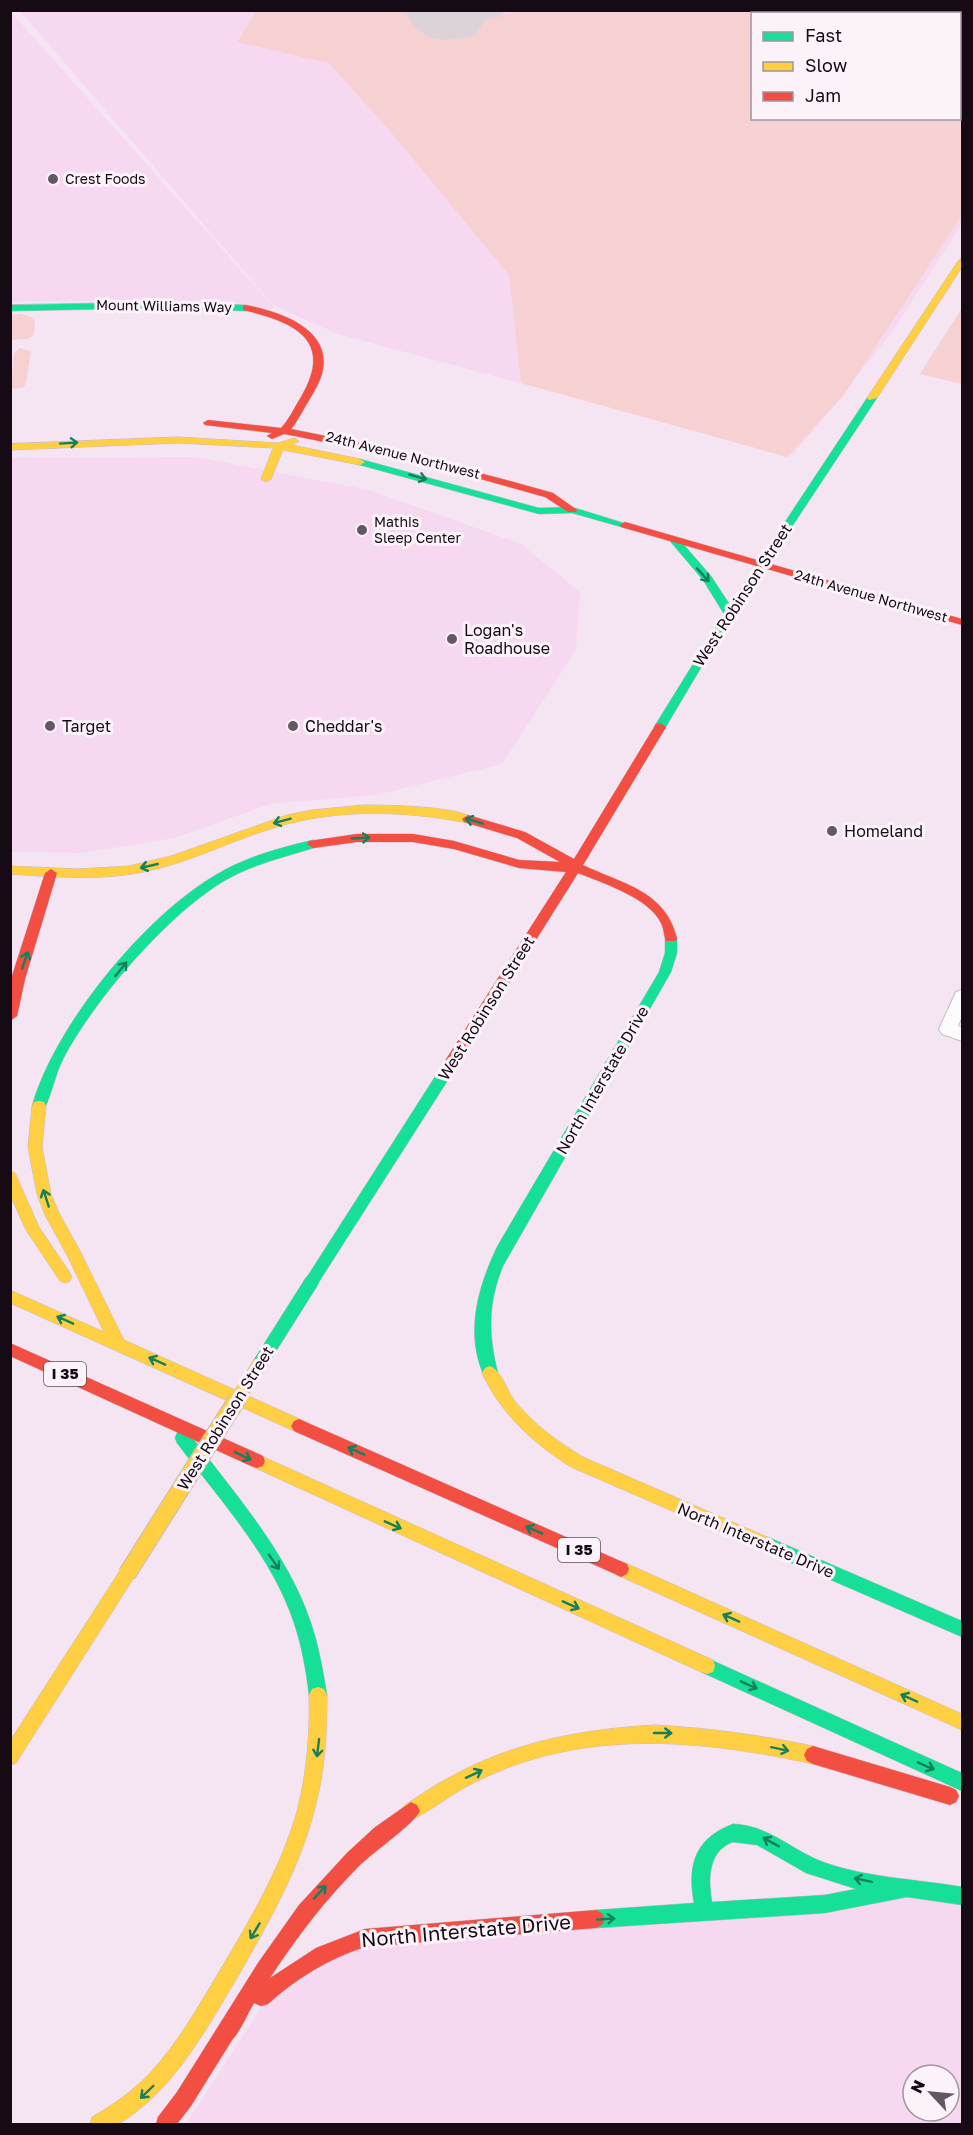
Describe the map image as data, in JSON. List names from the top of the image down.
{
  "streets": {
    "main road": [
      "Mount Williams Way",
      "24th Avenue Northwest",
      "West Robinson Street",
      "North Interstate Drive",
      "I 35"
    ]
  },
  "crossings": [
    ["Mount Williams Way", "24th Avenue Northwest"],
    ["24th Avenue Northwest", "West Robinson Street"],
    ["West Robinson Street", "North Interstate Drive"]
  ],
  "places": [
    "Crest Foods",
    "Mathis Sleep Center",
    "Logan's Roadhouse",
    "Target",
    "Cheddar's",
    "Homeland"
  ],
  "legend": ["Fast", "Slow", "Jam"],
  "north": "top left"
}
